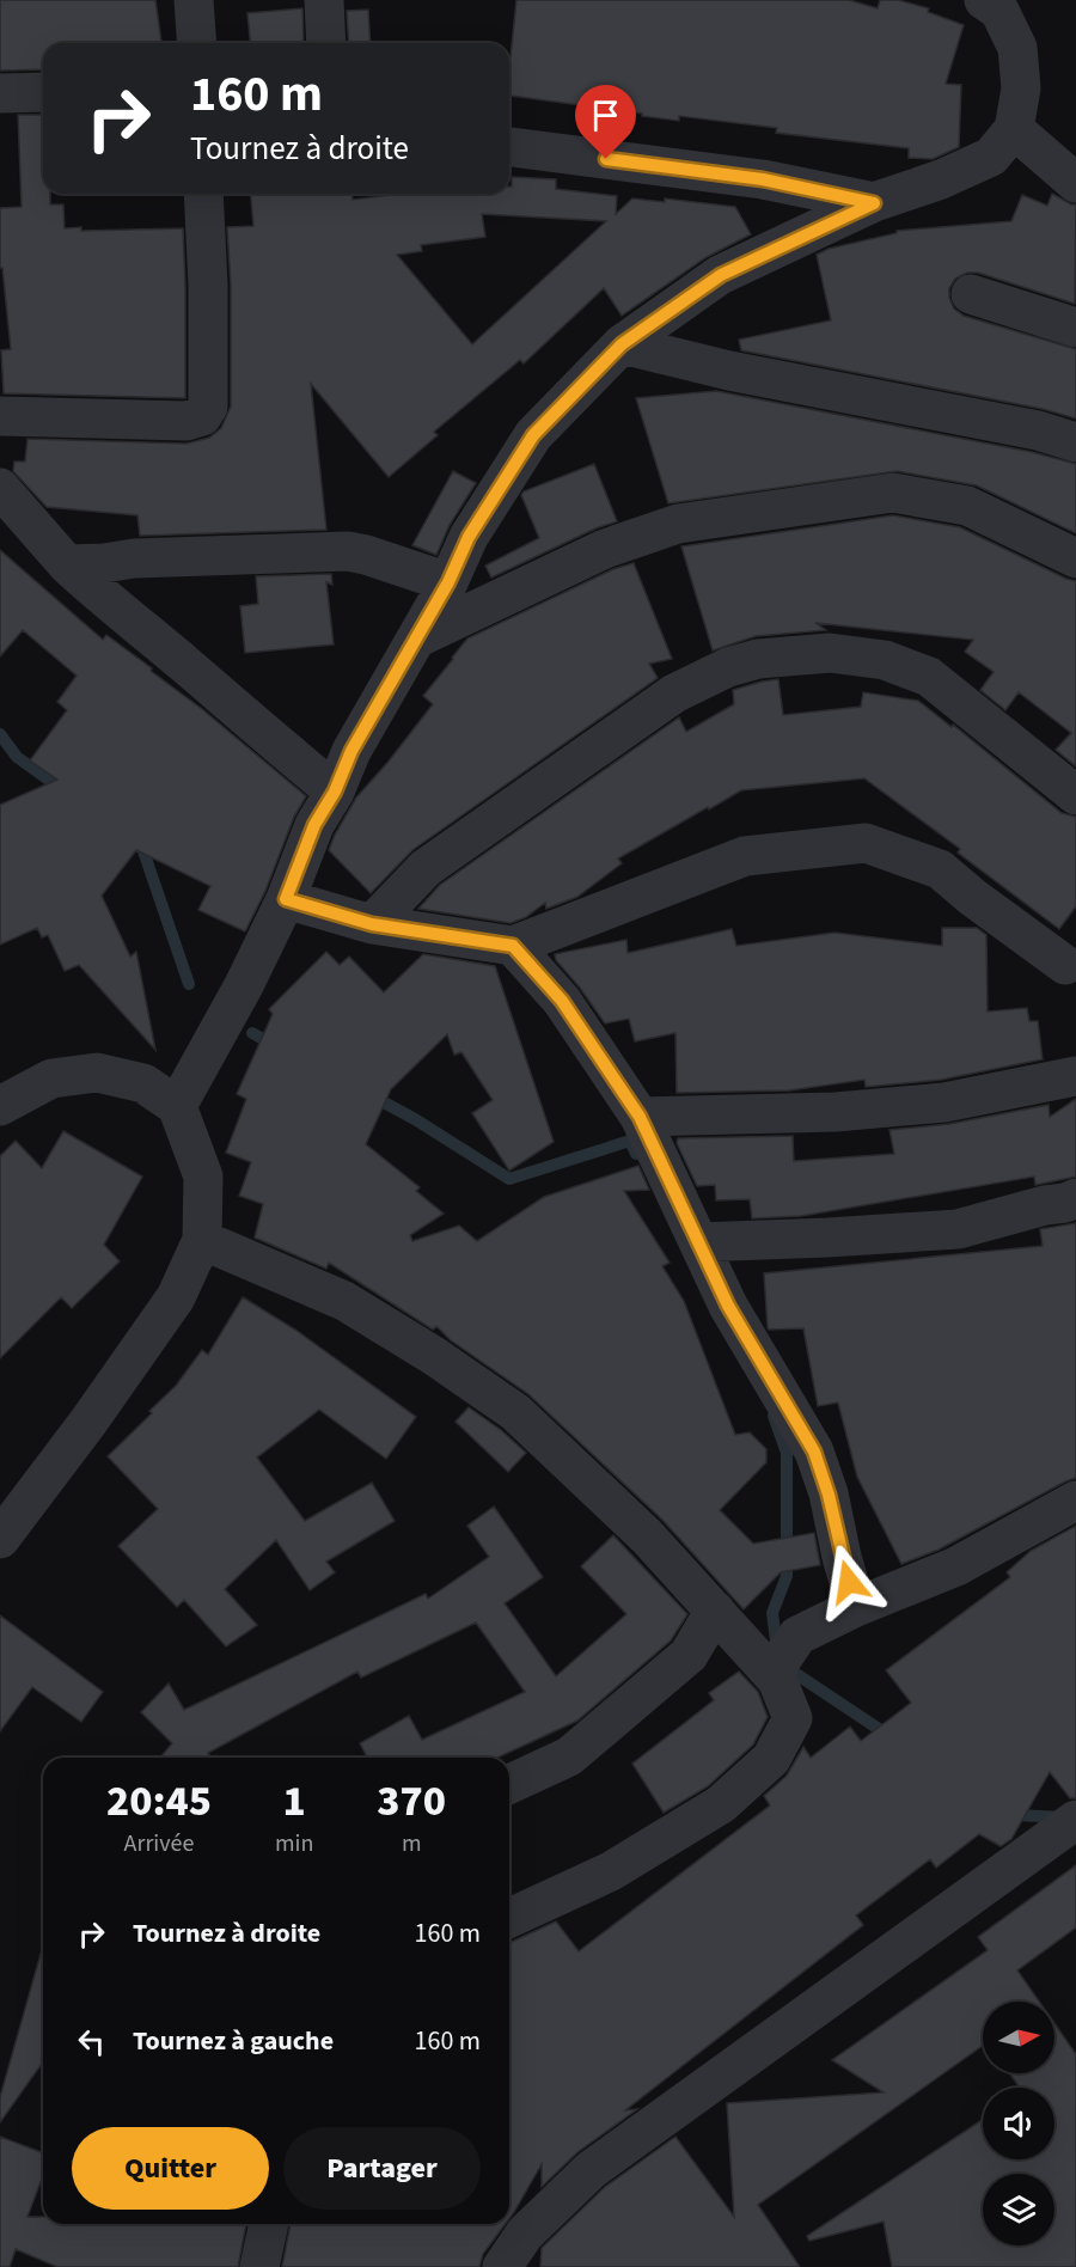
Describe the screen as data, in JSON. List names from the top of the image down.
{
  "north": "right",
  "page": {
    "turn": ["160 m", "Tournez à droite"],
    "eta": [
      "20:45",
      "Arrivée",
      "1",
      "min",
      "370",
      "m"
    ],
    "list": [
      {
        "name": "Tournez à droite",
        "value": "160 m"
      },
      {
        "name": "Tournez à gauche",
        "value": "160 m"
      }
    ],
    "buttons": ["Quitter", "Partager"]
  }
}
